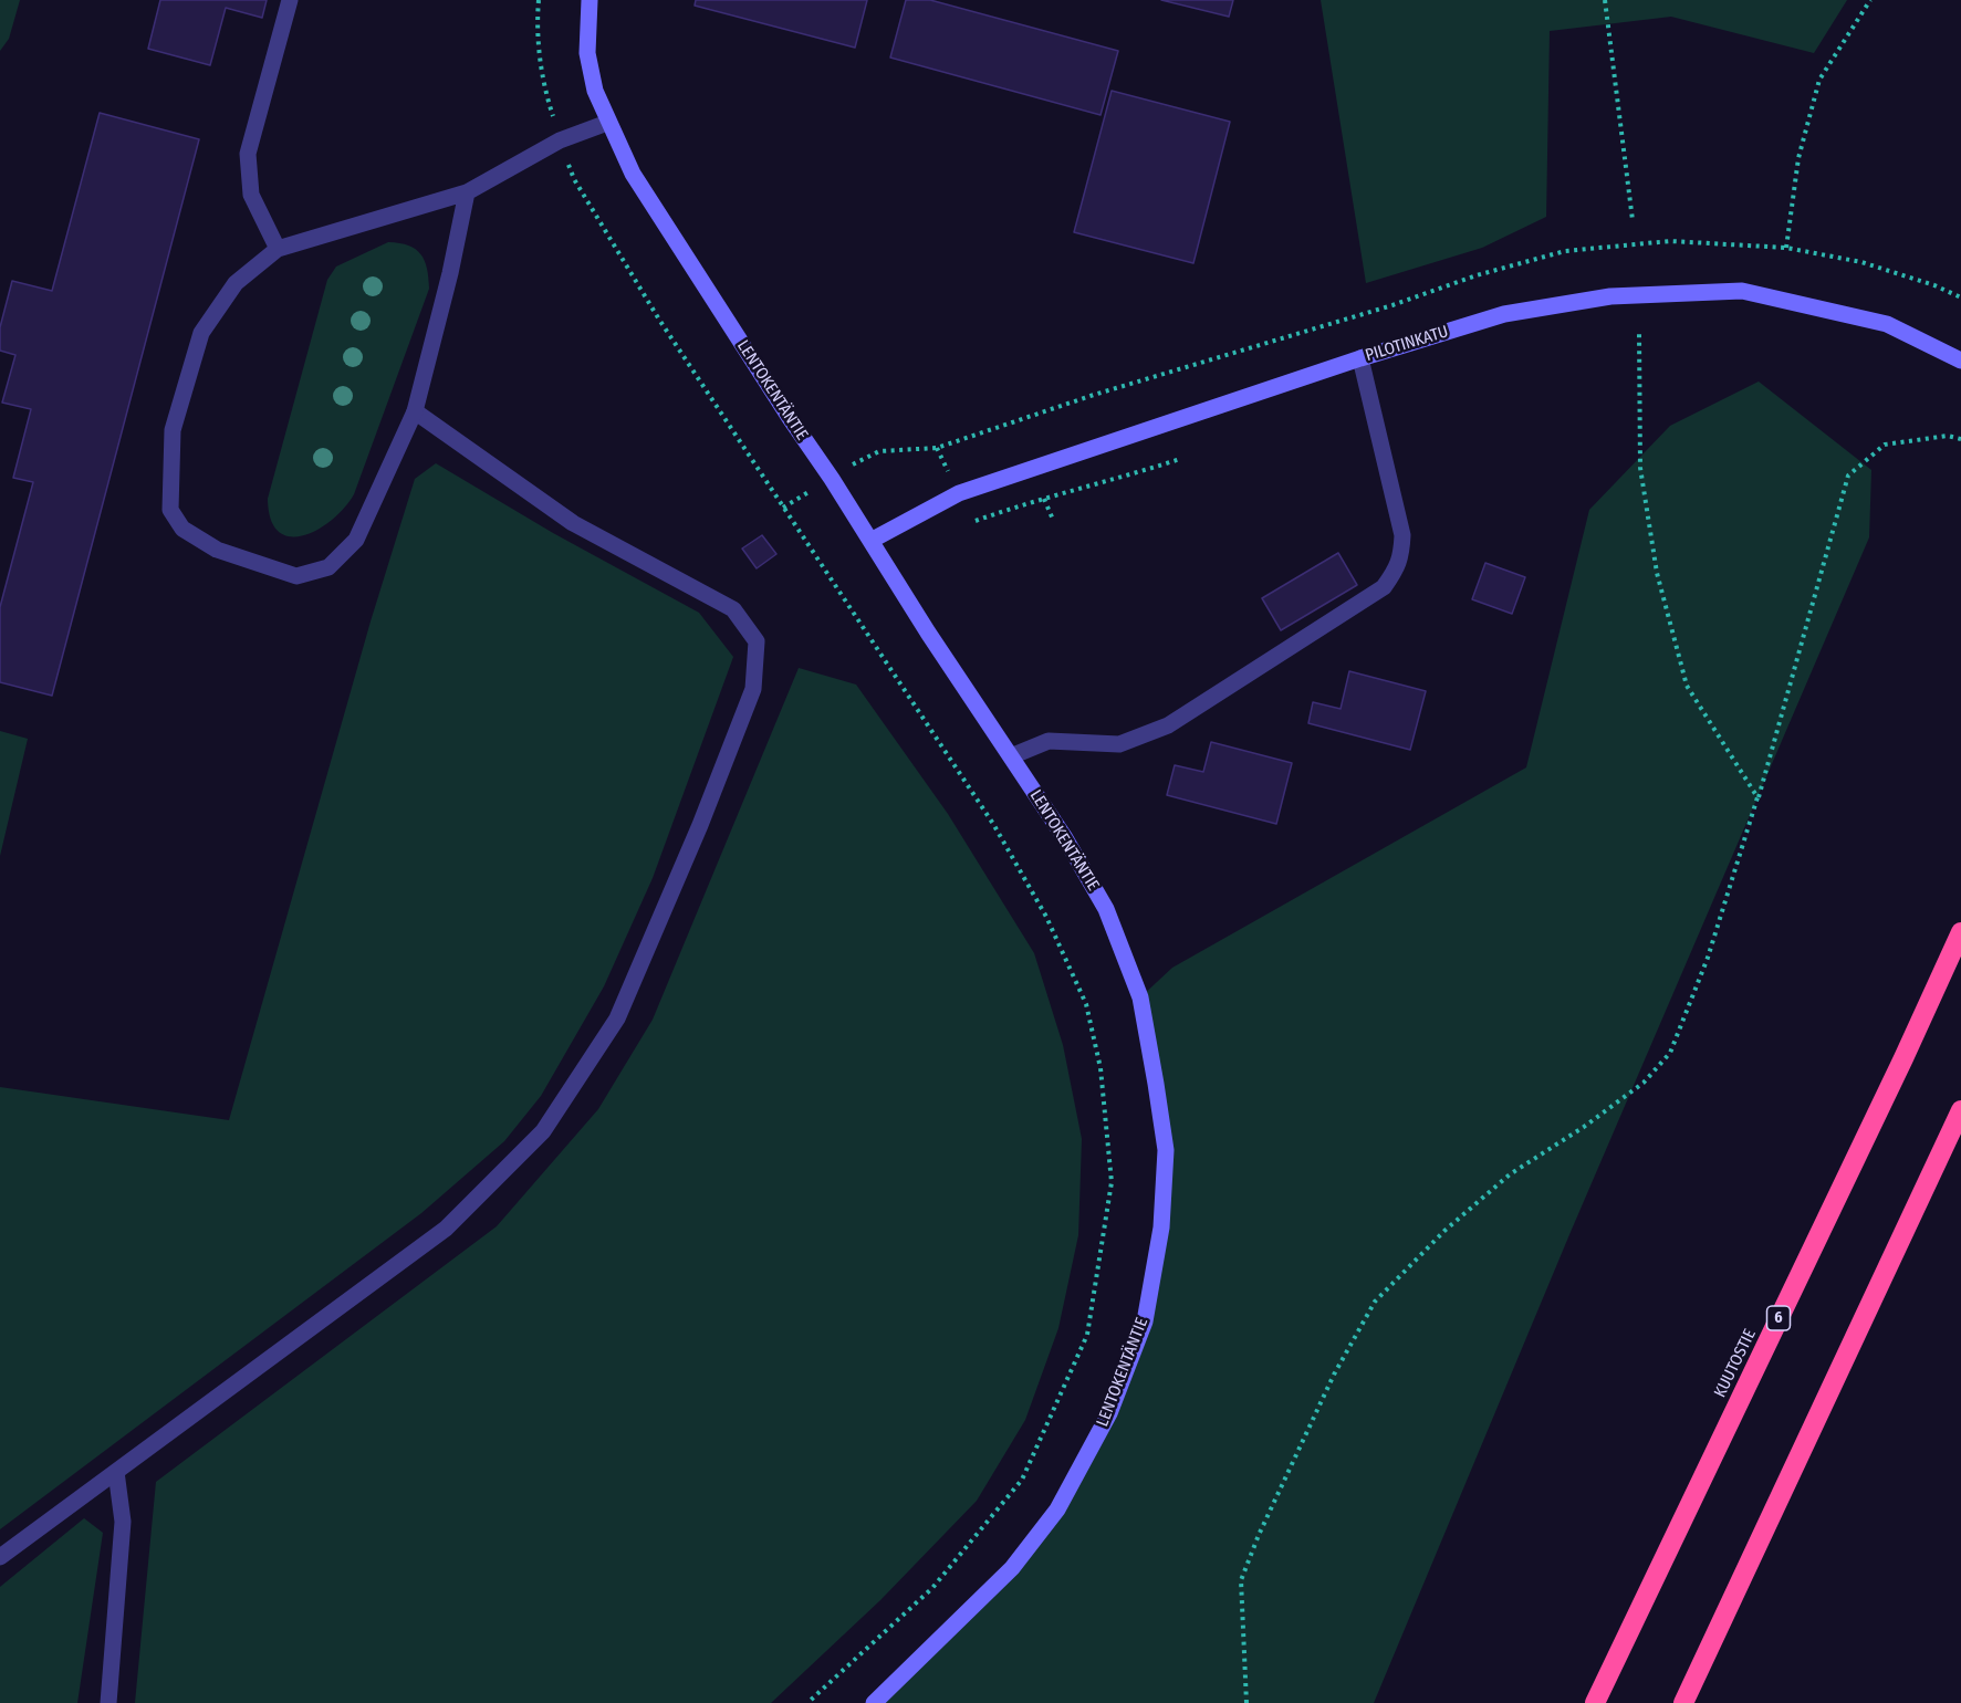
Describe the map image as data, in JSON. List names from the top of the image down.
{
  "streets": {
    "highway": ["6", "KUUTOSTIE"],
    "street": ["PILOTINKATU", "LENTOKENTÄNTIE"]
  },
  "crossings": [
    ["PILOTINKATU", "LENTOKENTÄNTIE"]
  ]
}
